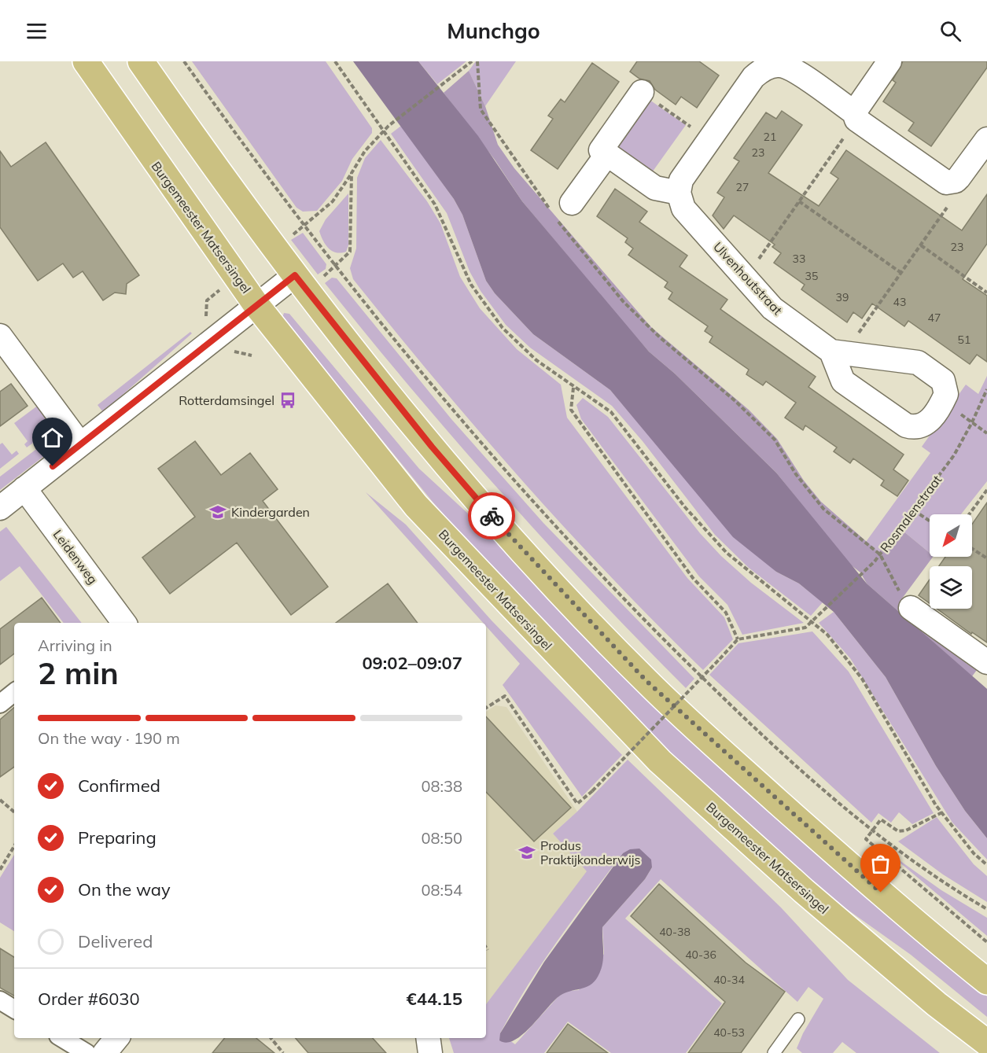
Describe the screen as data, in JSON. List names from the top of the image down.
{
  "streets": {
    "main road": ["Burgemeester Matsersingel"],
    "street": ["Ulvenhoutstraat", "Leidenweg"],
    "path": ["Rosmalenstraat"]
  },
  "places": {
    "bus stop": ["Rotterdamsingel"],
    "school or university": ["Kindergarden", "Produs Praktijkonderwijs"]
  },
  "house_numbers": [
    "21",
    "23",
    "27",
    "23",
    "33",
    "35",
    "39",
    "43",
    "47",
    "51",
    "40-38",
    "40-36",
    "40-34",
    "40-53"
  ],
  "north": "bottom left",
  "page": {
    "header": "Munchgo",
    "heading": ["2 min", "Arriving in", "09:02–09:07"],
    "panel": ["Order #6030", "€44.15"],
    "bar": "On the way · 190 m",
    "list": [
      ["Confirmed", "08:38"],
      ["Preparing", "08:50"],
      ["On the way", "08:54"],
      "Delivered"
    ]
  }
}
